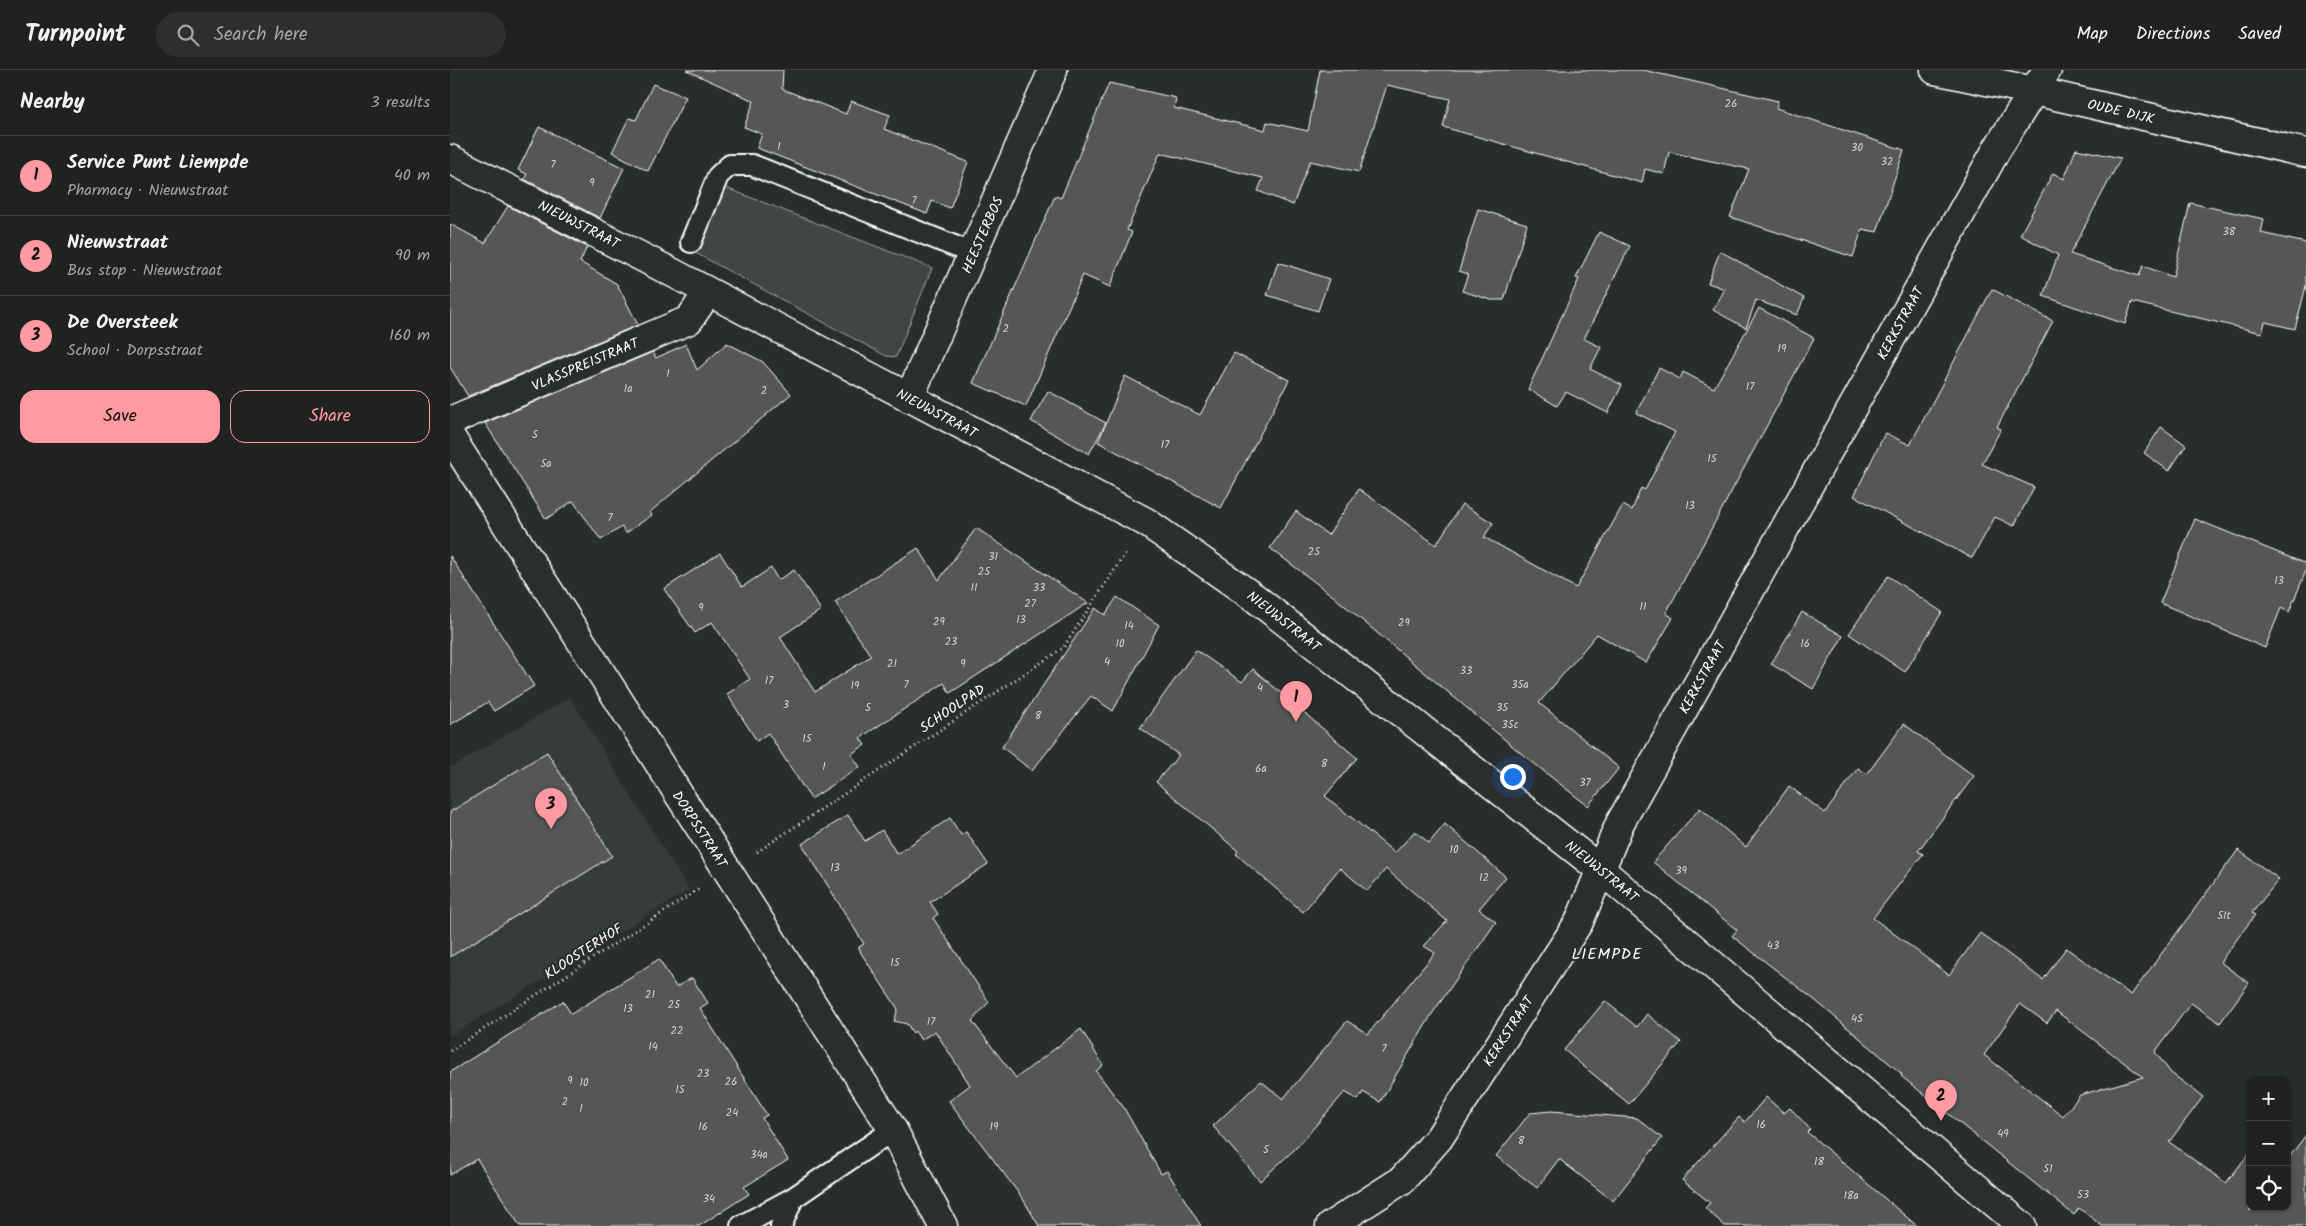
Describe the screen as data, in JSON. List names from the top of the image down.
{
  "streets": {
    "street": [
      "OUDE DIJK",
      "NIEUWSTRAAT",
      "HEESTERBOS",
      "KERKSTRAAT",
      "VLASSPREISTRAAT",
      "DORPSSTRAAT"
    ],
    "path": ["SCHOOLPAD", "KLOOSTERHOF"]
  },
  "crossings": [
    ["OUDE DIJK", "KERKSTRAAT"],
    ["NIEUWSTRAAT", "HEESTERBOS"],
    ["NIEUWSTRAAT", "KERKSTRAAT"],
    ["NIEUWSTRAAT", "VLASSPREISTRAAT"],
    ["NIEUWSTRAAT", "SCHOOLPAD"],
    ["SCHOOLPAD", "DORPSSTRAAT"],
    ["SCHOOLPAD", "KLOOSTERHOF"],
    ["DORPSSTRAAT", "KLOOSTERHOF"]
  ],
  "districts": ["LIEMPDE"],
  "house_numbers": [
    "26",
    "1",
    "30",
    "32",
    "7",
    "9",
    "7",
    "38",
    "2",
    "19",
    "1",
    "17",
    "1a",
    "2",
    "5",
    "17",
    "15",
    "5a",
    "13",
    "7",
    "25",
    "31",
    "25",
    "13",
    "11",
    "33",
    "27",
    "11",
    "9",
    "13",
    "29",
    "29",
    "14",
    "23",
    "10",
    "16",
    "4",
    "21",
    "9",
    "33",
    "17",
    "7",
    "35a",
    "19",
    "4",
    "3",
    "5",
    "35",
    "8",
    "35c",
    "15",
    "8",
    "1",
    "6a",
    "37",
    "10",
    "13",
    "39",
    "12",
    "51t",
    "43",
    "15",
    "21",
    "25",
    "13",
    "45",
    "17",
    "22",
    "14",
    "7",
    "23",
    "9",
    "26",
    "10",
    "15",
    "2",
    "1",
    "24",
    "16",
    "16",
    "19",
    "49",
    "8",
    "5",
    "34a",
    "18",
    "51",
    "53",
    "18a",
    "34"
  ],
  "page": {
    "header": "Turnpoint",
    "search": "Search here",
    "nav": ["Map", "Directions", "Saved"],
    "heading": ["Nearby", "3 results"],
    "list": [
      {
        "mark": "1",
        "name": "Service Punt Liempde",
        "note": "Pharmacy · Nieuwstraat",
        "value": "40 m"
      },
      {
        "mark": "2",
        "name": "Nieuwstraat",
        "note": "Bus stop · Nieuwstraat",
        "value": "90 m"
      },
      {
        "mark": "3",
        "name": "De Oversteek",
        "note": "School · Dorpsstraat",
        "value": "160 m"
      }
    ],
    "buttons": ["Save", "Share"],
    "pins": ["1", "3", "2"],
    "map_buttons": ["+", "−"]
  }
}
